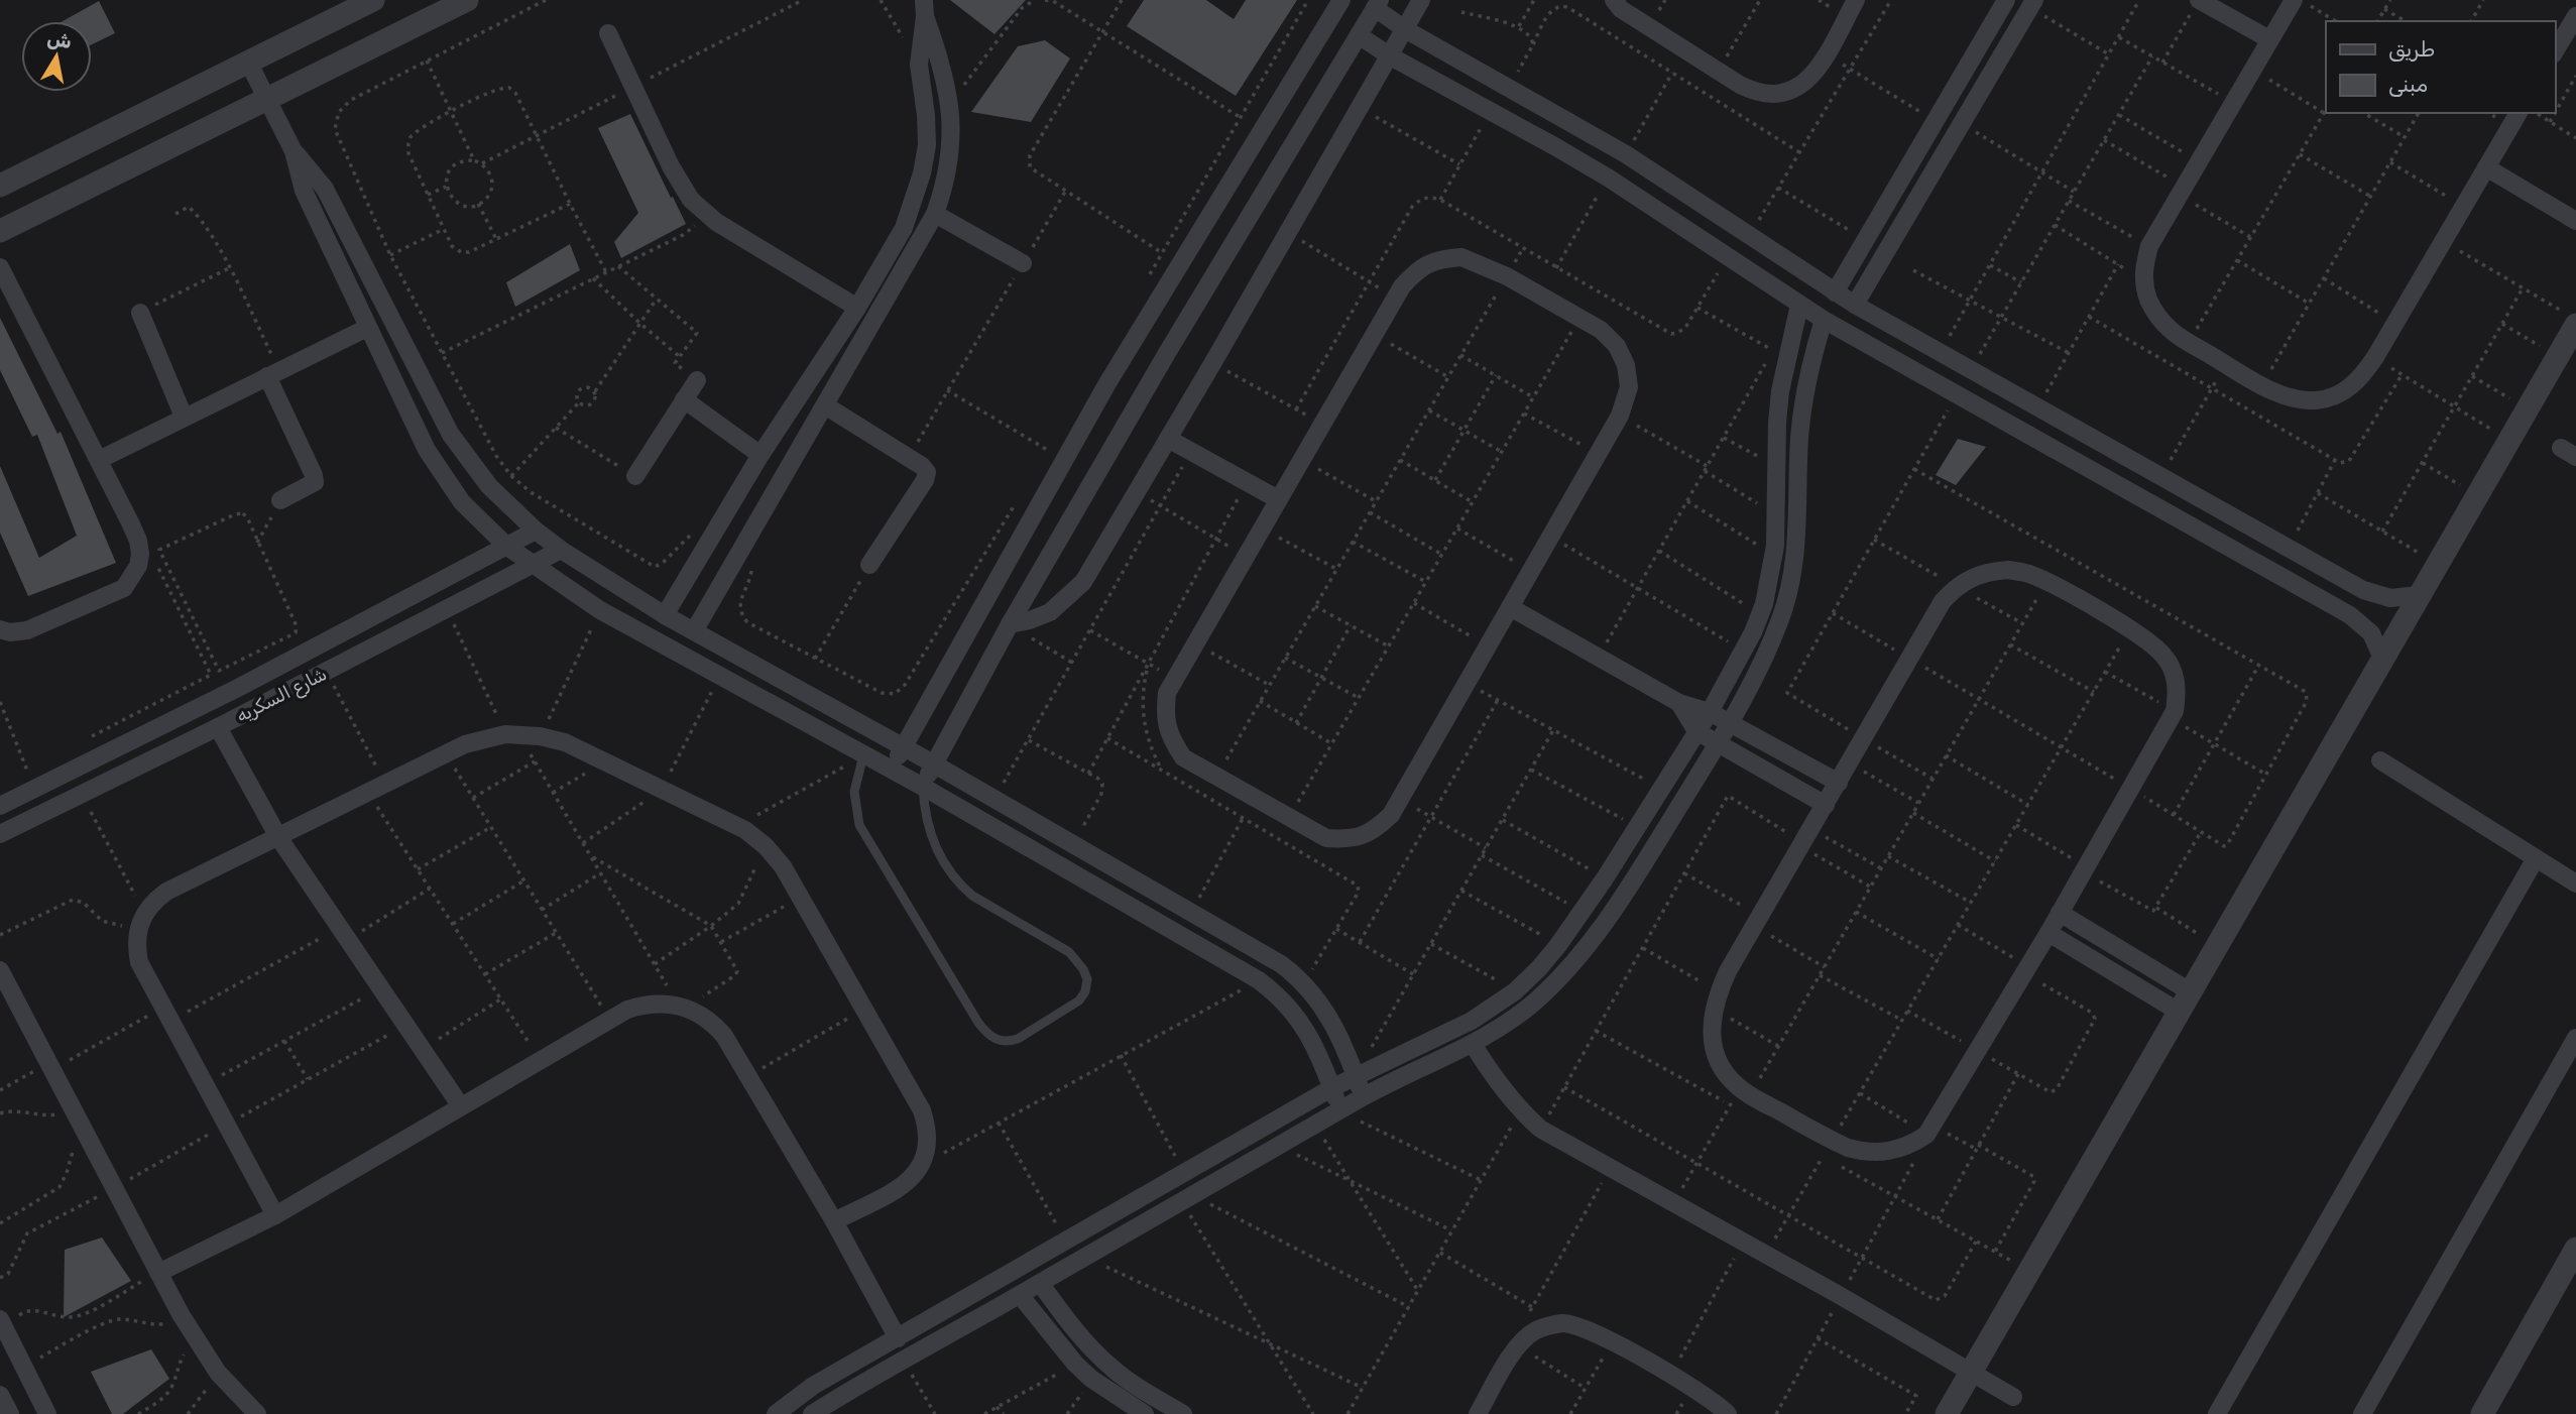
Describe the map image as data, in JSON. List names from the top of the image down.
{
  "streets": {
    "street": ["شارع السكريه"]
  },
  "legend": ["طريق", "مبنى"],
  "north": "top"
}
